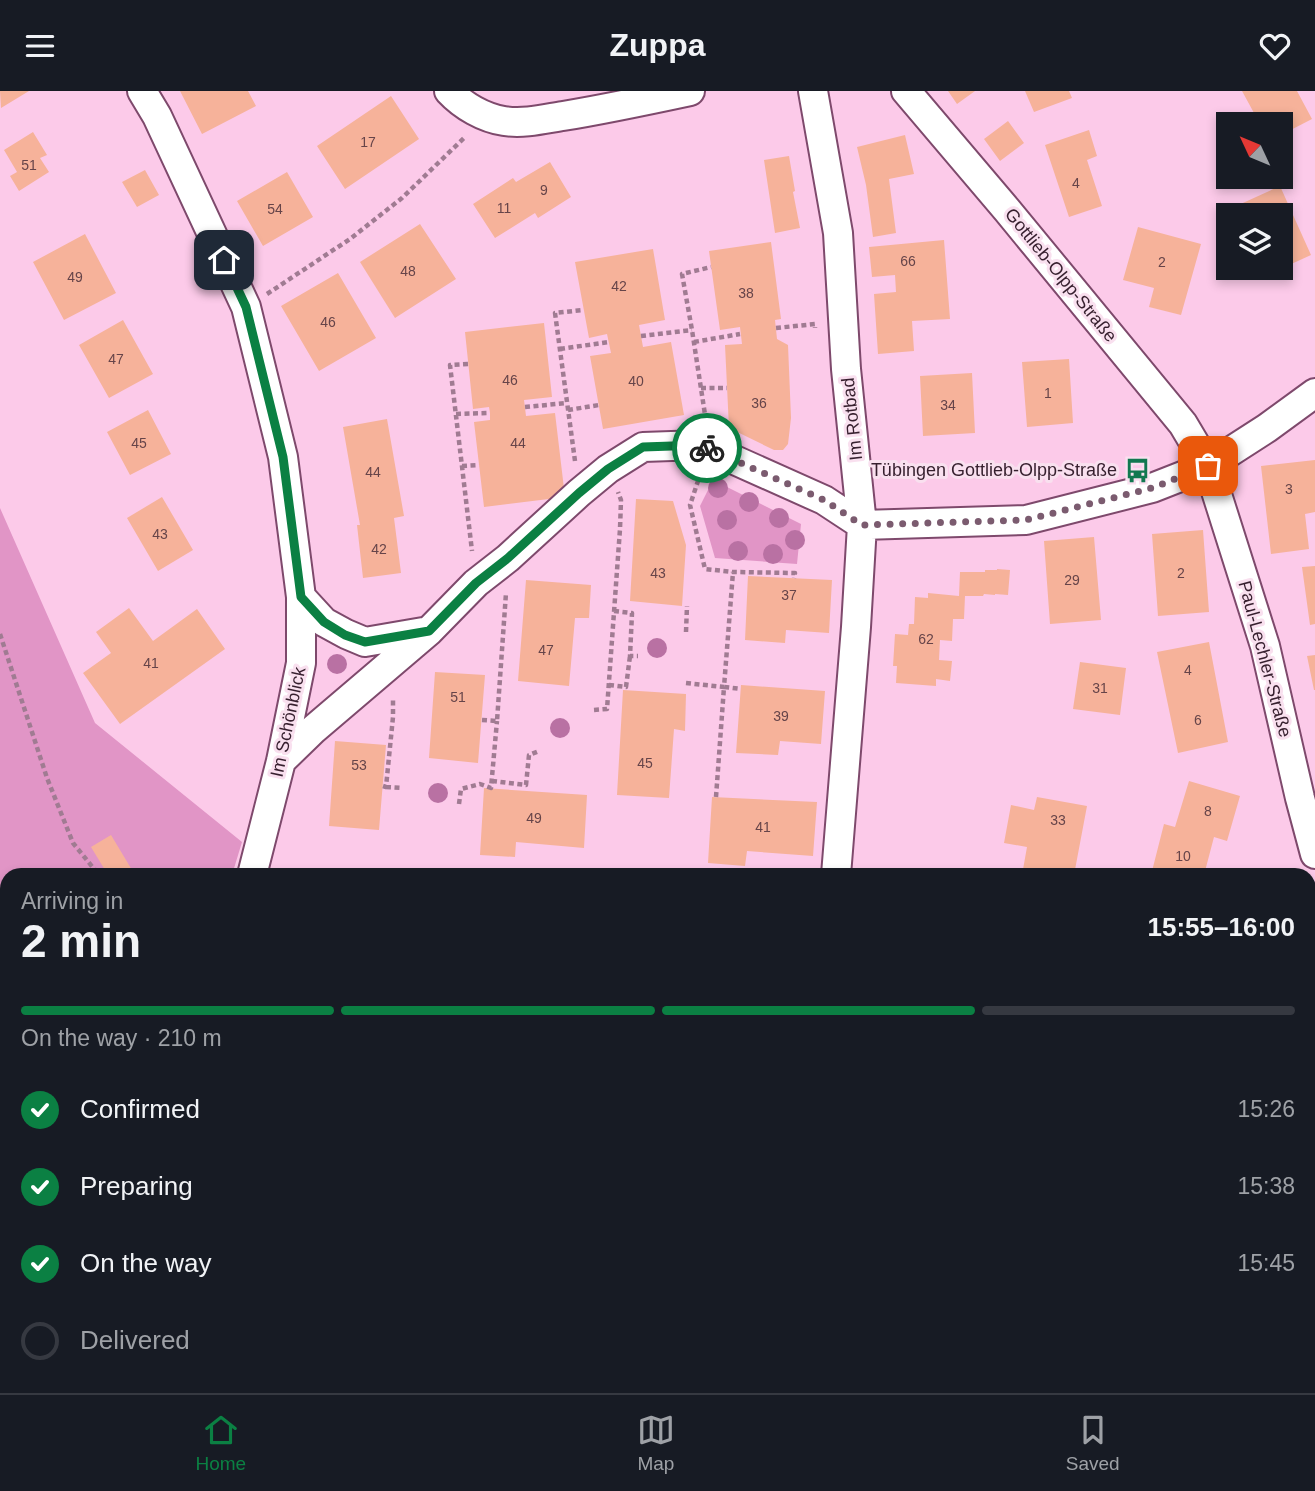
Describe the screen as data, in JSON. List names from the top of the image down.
{
  "streets": {
    "street": [
      "Gottlieb-Olpp-Straße",
      "Im Rotbad",
      "Paul-Lechler-Straße",
      "Im Schönblick"
    ]
  },
  "crossings": [
    ["Gottlieb-Olpp-Straße", "Paul-Lechler-Straße"]
  ],
  "places": {
    "bus stop": ["Tübingen Gottlieb-Olpp-Straße"]
  },
  "house_numbers": [
    "17",
    "51",
    "4",
    "9",
    "11",
    "54",
    "66",
    "2",
    "48",
    "49",
    "42",
    "38",
    "46",
    "47",
    "46",
    "40",
    "1",
    "36",
    "34",
    "45",
    "44",
    "44",
    "3",
    "43",
    "42",
    "43",
    "2",
    "29",
    "37",
    "62",
    "47",
    "41",
    "4",
    "31",
    "51",
    "39",
    "6",
    "45",
    "53",
    "8",
    "49",
    "33",
    "41",
    "10"
  ],
  "north": "top left",
  "page": {
    "header": "Zuppa",
    "heading": ["2 min", "Arriving in", "15:55–16:00"],
    "bar": "On the way · 210 m",
    "list": [
      ["Confirmed", "15:26"],
      ["Preparing", "15:38"],
      ["On the way", "15:45"],
      "Delivered"
    ],
    "tabs": ["Home", "Map", "Saved"]
  }
}
